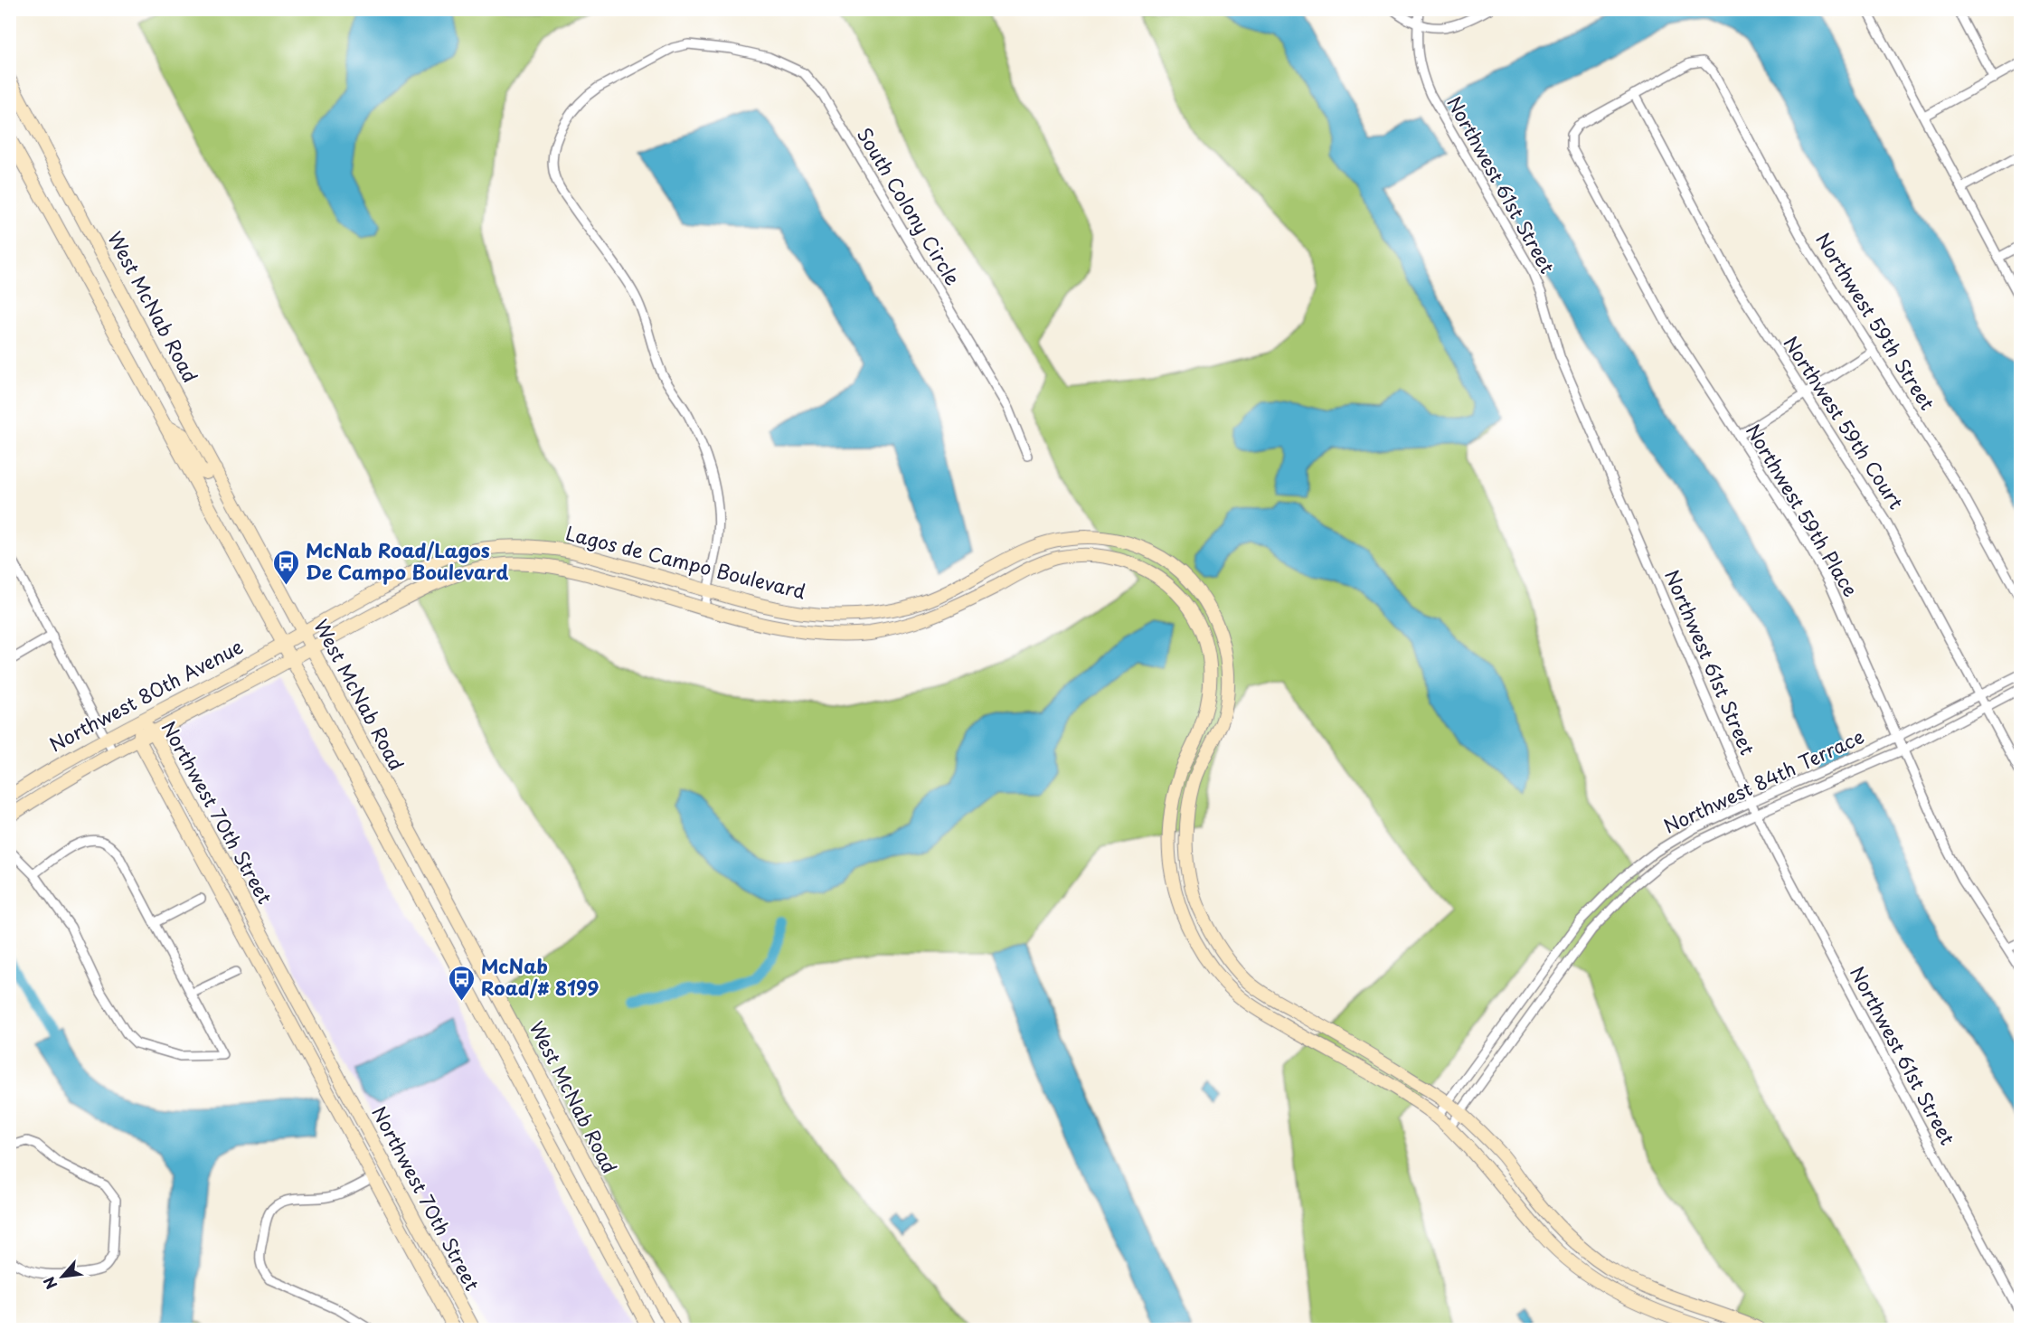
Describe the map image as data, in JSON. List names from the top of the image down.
{
  "streets": {
    "street": [
      "Northwest 61st Street",
      "South Colony Circle",
      "West McNab Road",
      "Northwest 59th Street",
      "Northwest 59th Court",
      "Northwest 59th Place",
      "Lagos de Campo Boulevard",
      "Northwest 80th Avenue",
      "Northwest 84th Terrace",
      "Northwest 70th Street"
    ]
  },
  "crossings": [
    ["Northwest 61st Street", "Northwest 84th Terrace"],
    ["South Colony Circle", "Lagos de Campo Boulevard"],
    ["West McNab Road", "Lagos de Campo Boulevard"],
    ["West McNab Road", "Northwest 80th Avenue"],
    ["Northwest 59th Street", "Northwest 59th Court"],
    ["Northwest 59th Street", "Northwest 59th Place"],
    ["Northwest 59th Court", "Northwest 59th Place"],
    ["Northwest 59th Court", "Northwest 84th Terrace"],
    ["Northwest 59th Place", "Northwest 84th Terrace"],
    ["Lagos de Campo Boulevard", "Northwest 80th Avenue"],
    ["Lagos de Campo Boulevard", "Northwest 84th Terrace"],
    ["Northwest 80th Avenue", "Northwest 70th Street"]
  ],
  "places": {
    "bus stop": ["McNab Road/Lagos De Campo Boulevard", "McNab Road/# 8199"]
  },
  "north": "bottom left"
}
